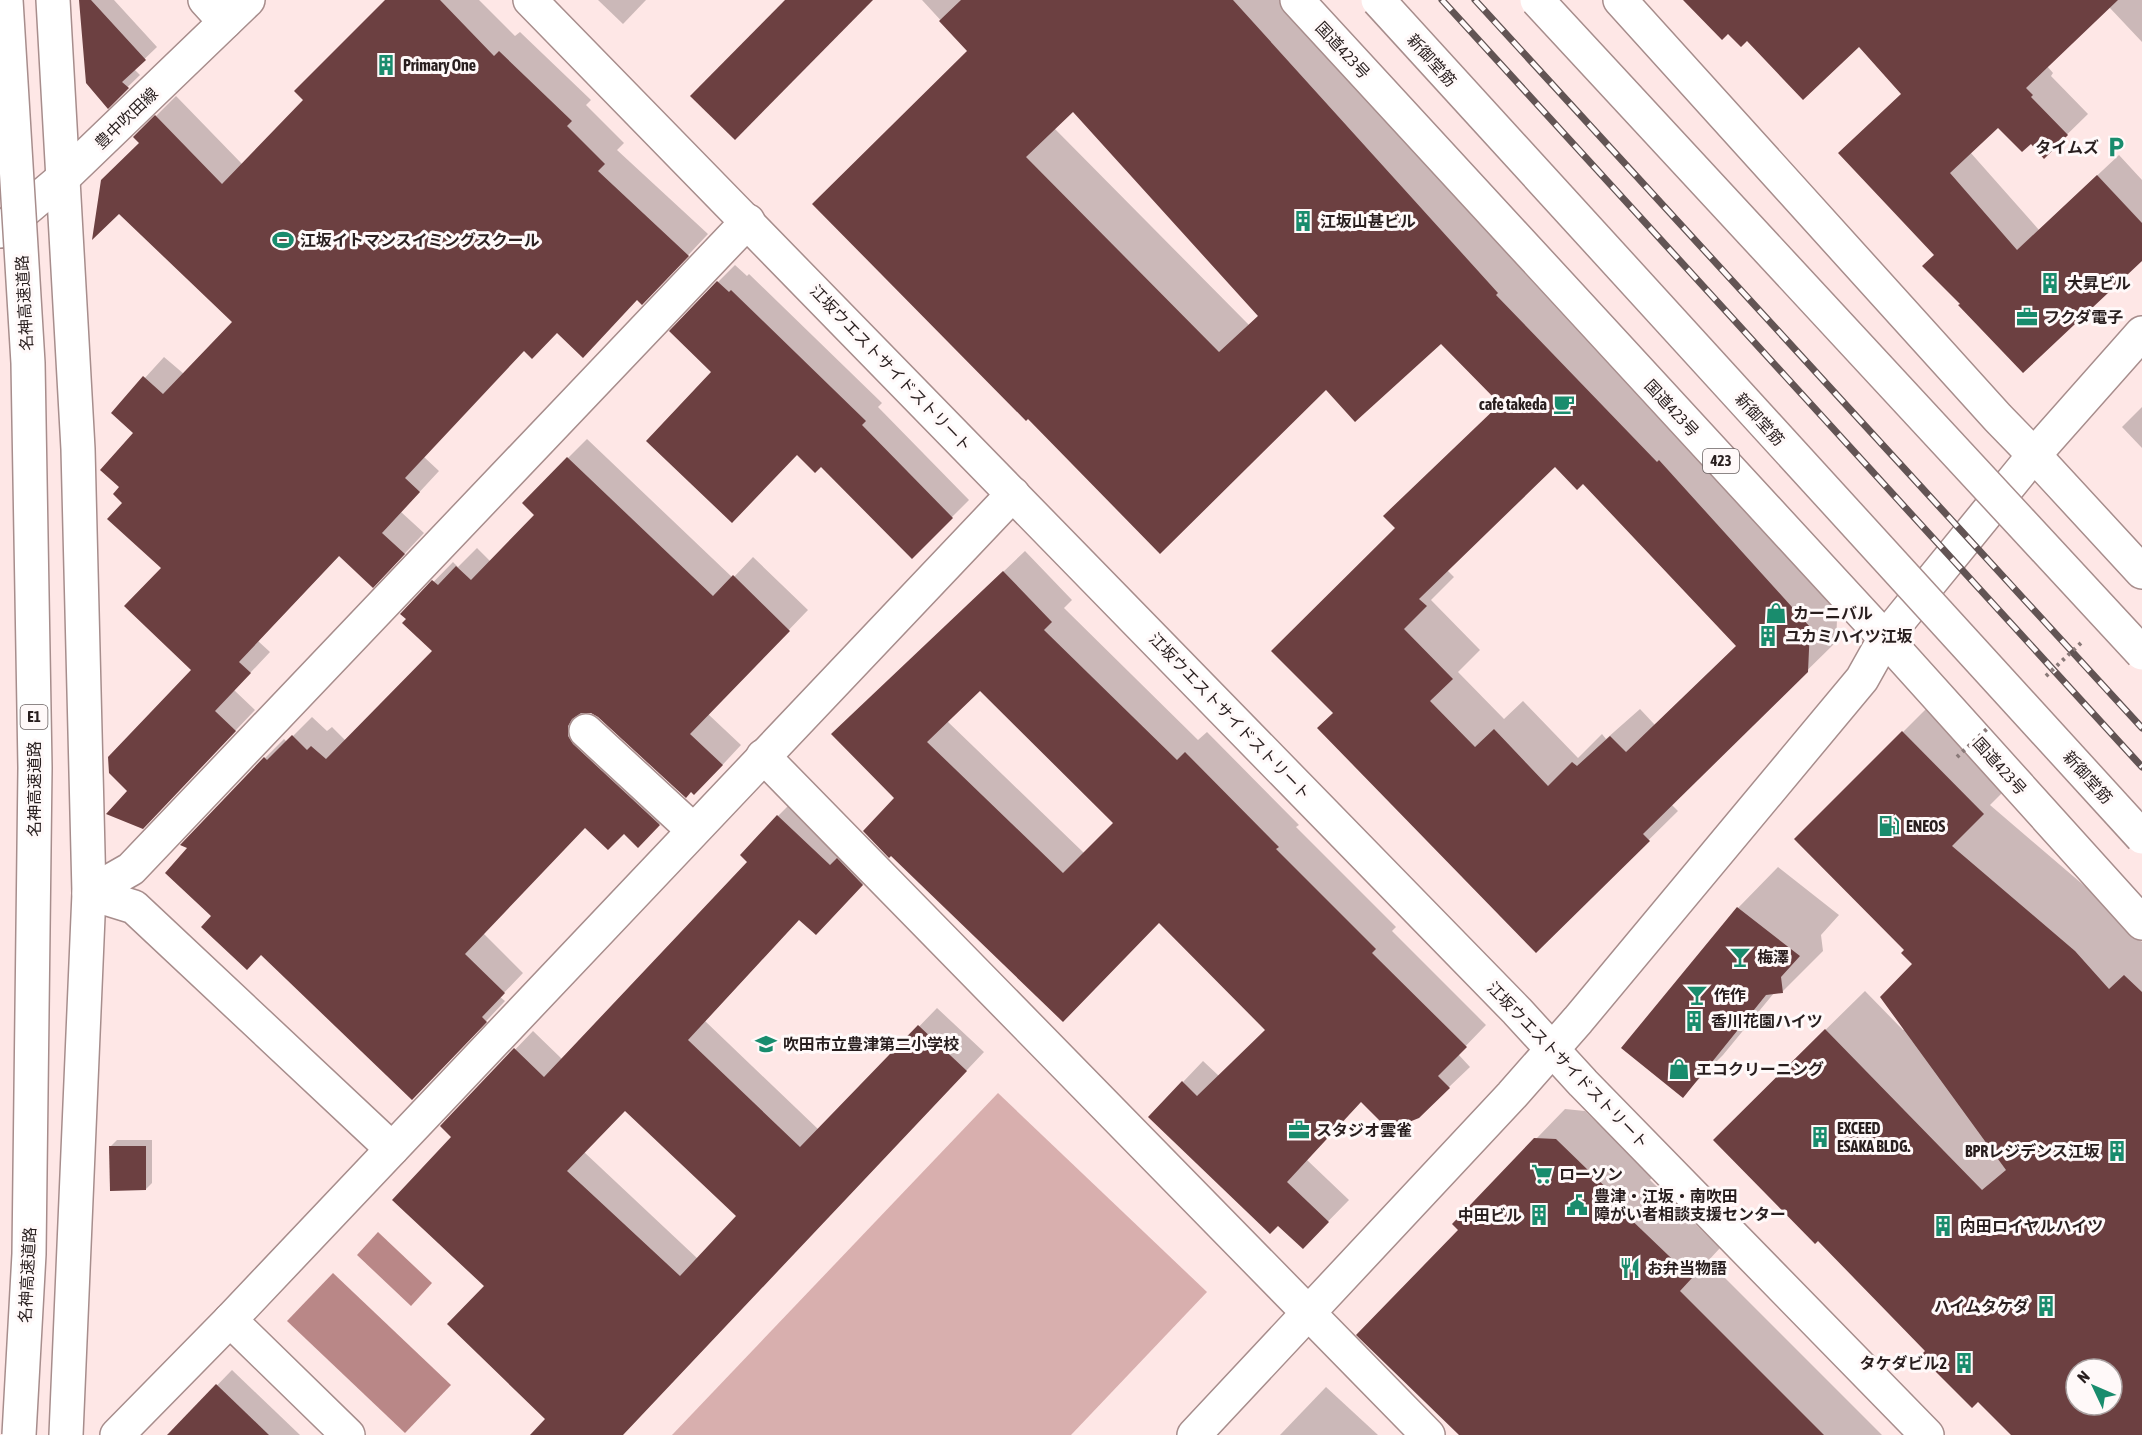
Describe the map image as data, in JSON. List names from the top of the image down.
{
  "streets": {
    "main road": [
      "国道423号",
      "新御堂筋",
      "豊中吹田線",
      "名神高速道路",
      "江坂ウエストサイドストリート",
      "423",
      "E1"
    ]
  },
  "places": {
    "building": [
      "Primary One",
      "江坂山甚ビル",
      "大昇ビル",
      "ユカミハイツ江坂",
      "香川花園ハイツ",
      "EXCEED ESAKA BLDG.",
      "BPRレジデンス江坂",
      "中田ビル",
      "内田ロイヤルハイツ",
      "ハイムタケダ",
      "タケダビル2"
    ],
    "parking": ["タイムズ"],
    "sports": ["江坂イトマンスイミングスクール"],
    "office": ["フクダ電子", "スタジオ雲雀"],
    "cafe": ["cafe takeda"],
    "shop": ["カーニバル", "エコクリーニング"],
    "fuel station": ["ENEOS"],
    "bar": ["梅澤", "作作"],
    "school or university": ["吹田市立豊津第二小学校"],
    "supermarket": ["ローソン"],
    "public building": ["豊津・江坂・南吹田 障がい者相談支援センター"],
    "restaurant": ["お弁当物語"]
  },
  "north": "top left"
}
